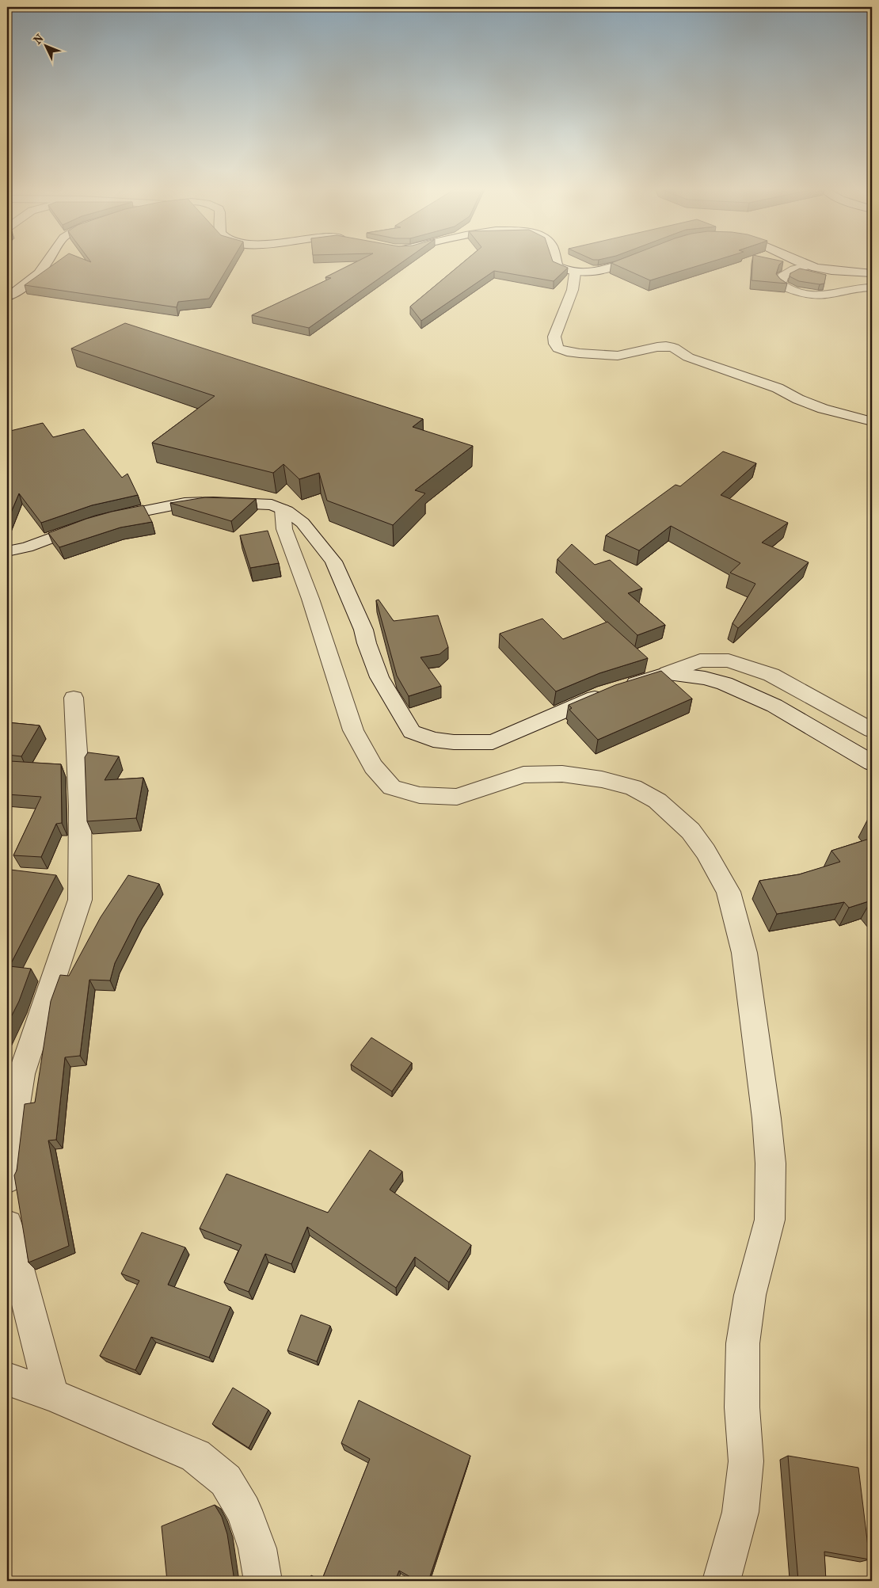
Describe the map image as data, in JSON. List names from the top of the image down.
{
  "north": "top left"
}
